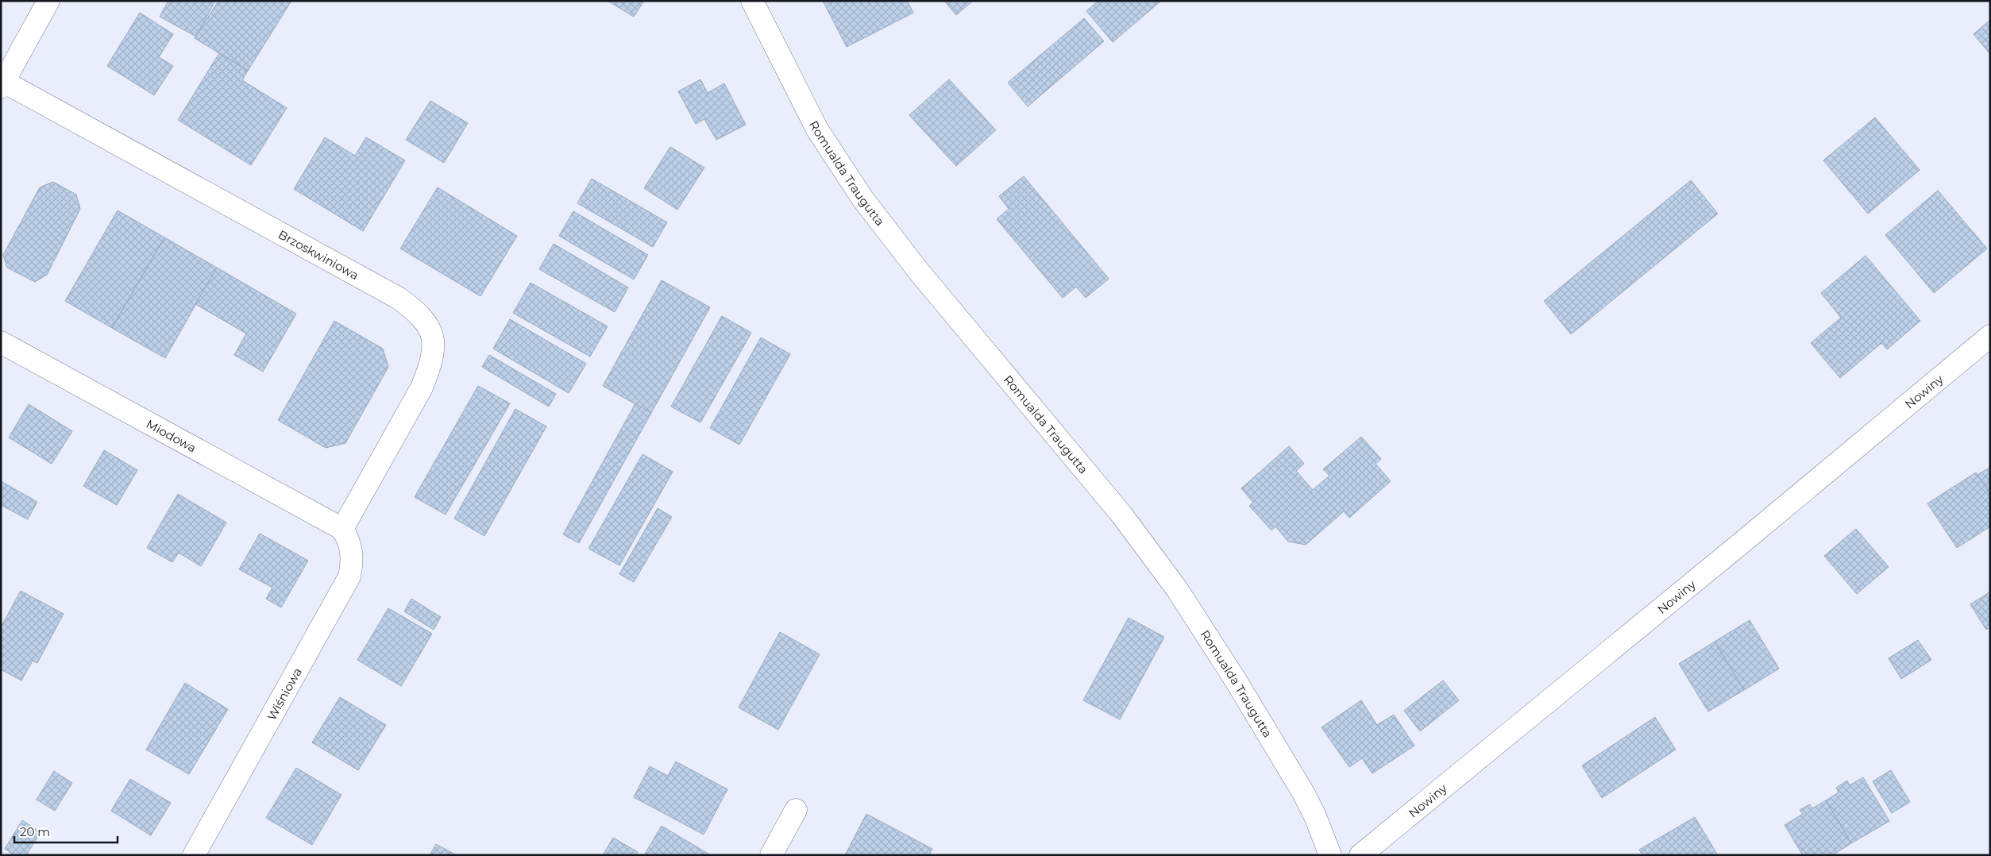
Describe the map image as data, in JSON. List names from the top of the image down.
{
  "streets": {
    "street": [
      "Romualda Traugutta",
      "Brzoskwiniowa",
      "Nowiny",
      "Miodowa",
      "Wiśniowa"
    ]
  },
  "crossings": [
    ["Brzoskwiniowa", "Miodowa"],
    ["Brzoskwiniowa", "Wiśniowa"],
    ["Miodowa", "Wiśniowa"]
  ],
  "scale_bar": "20 m"
}
